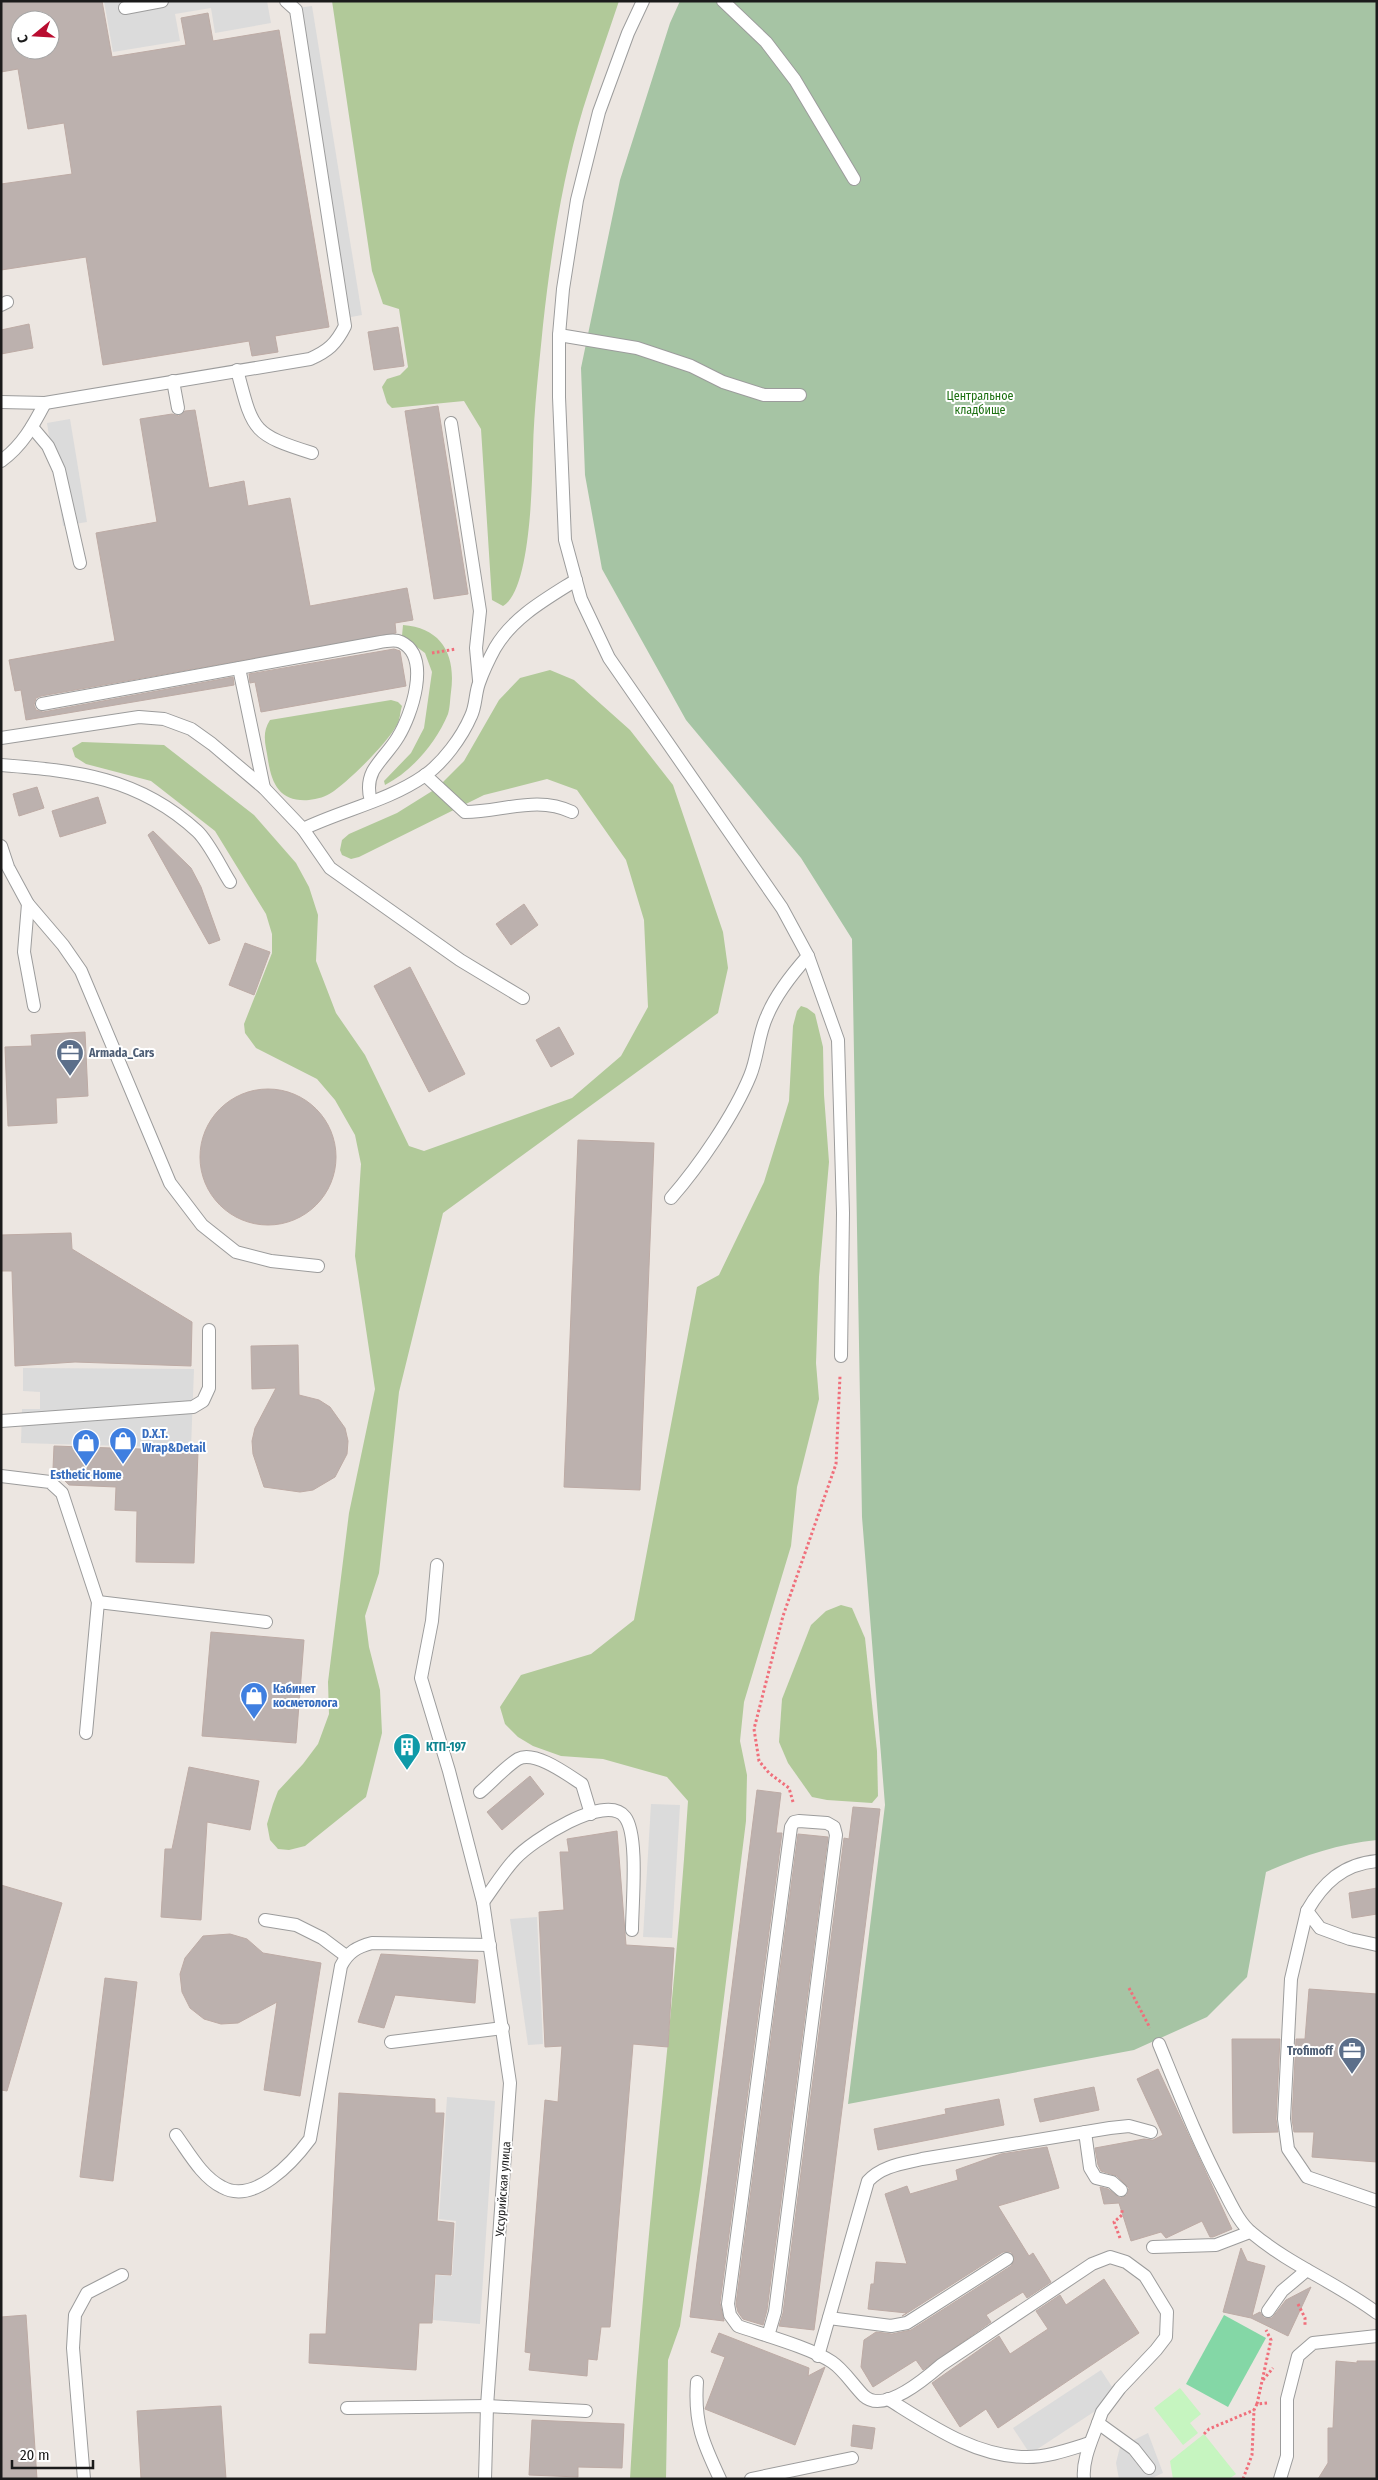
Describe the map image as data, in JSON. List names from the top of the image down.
{
  "streets": {
    "lane": ["Уссурийская улица"]
  },
  "parks": ["Центральное кладбище"],
  "places": {
    "office": ["Armada_Cars", "Trofimoff"],
    "shop": ["D.X.T. Wrap&Detail", "Esthetic Home", "Кабинет косметолога"],
    "building": ["КТП-197"]
  },
  "scale_bar": "20 m",
  "north": "left"
}
